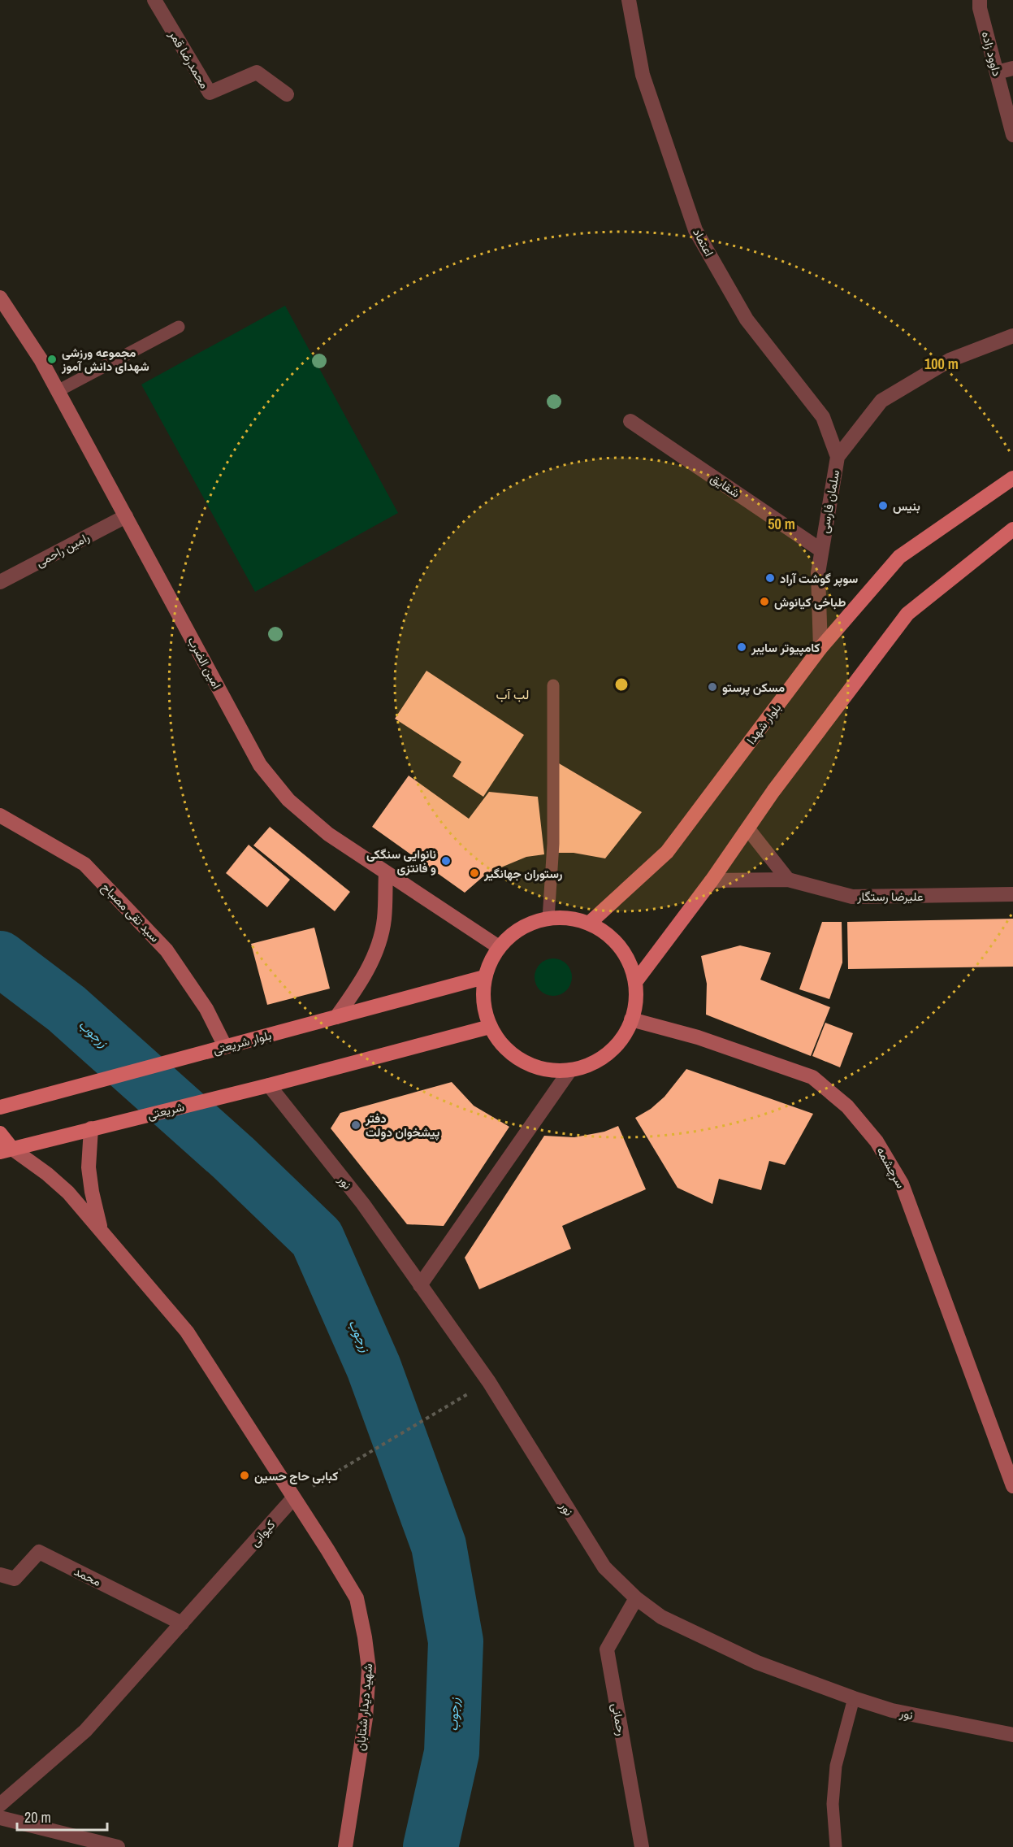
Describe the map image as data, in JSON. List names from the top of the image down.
{
  "streets": {
    "main road": [
      "امین الضرب",
      "بلوار شهدا",
      "سید تقی مصباح",
      "بلوار شریعتی",
      "شریعتی",
      "سرچشمه",
      "شهید دیدار شتابان"
    ],
    "street": [
      "داوود زاده",
      "محمدرضا قمر",
      "اعتماد",
      "شقایق",
      "سلمان فارسی",
      "رامین راحمی",
      "علیرضا رستگار",
      "نور",
      "کیوانی",
      "محمد",
      "رحمانی"
    ]
  },
  "crossings": [
    ["اعتماد", "سلمان فارسی"],
    ["شقایق", "سلمان فارسی"],
    ["سلمان فارسی", "بلوار شهدا"],
    ["رامین راحمی", "امین الضرب"],
    ["امین الضرب", "بلوار شهدا"],
    ["امین الضرب", "بلوار شریعتی"],
    ["امین الضرب", "سرچشمه"],
    ["بلوار شهدا", "بلوار شریعتی"],
    ["بلوار شهدا", "سرچشمه"],
    ["سید تقی مصباح", "بلوار شریعتی"],
    ["بلوار شریعتی", "سرچشمه"],
    ["شریعتی", "نور"],
    ["نور", "رحمانی"],
    ["کیوانی", "محمد"],
    ["کیوانی", "شهید دیدار شتابان"]
  ],
  "districts": ["لب آب"],
  "water": ["زرجوب"],
  "places": [
    "مجموعه ورزشی شهدای دانش آموز",
    "بنیس",
    "سوپر گوشت آراد",
    "طباخی کیانوش",
    "کامپیوتر سایبر",
    "مسکن پرستو",
    "نانوایی سنگکی و فانتزی",
    "رستوران جهانگیر",
    "دفتر پیشخوان دولت",
    "کبابی حاج حسین"
  ],
  "scale_bar": "20 m",
  "rings": ["100 m", "50 m"]
}
